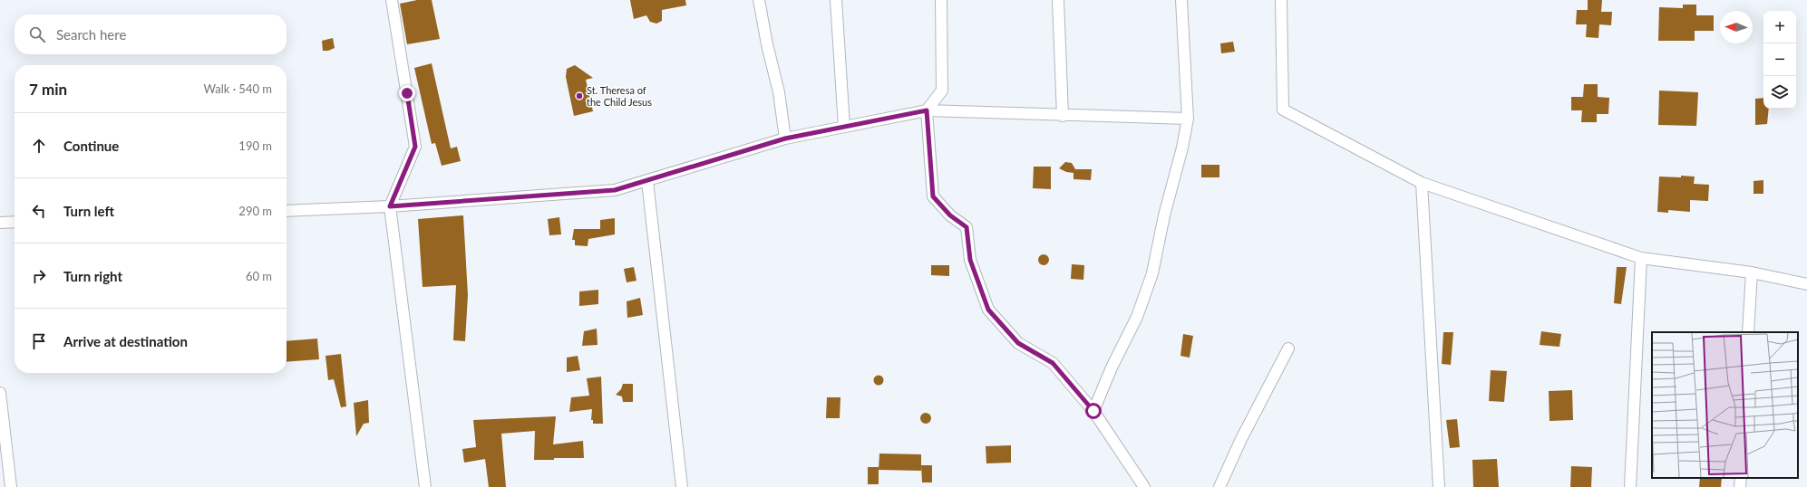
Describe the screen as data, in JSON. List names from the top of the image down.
{
  "places": ["St. Theresa of the Child Jesus"],
  "north": "left",
  "page": {
    "map_buttons": ["+", "−"],
    "search": "Search here",
    "heading": ["7 min", "Walk · 540 m"],
    "list": [
      ["Continue", "190 m"],
      ["Turn left", "290 m"],
      ["Turn right", "60 m"],
      "Arrive at destination"
    ]
  }
}
